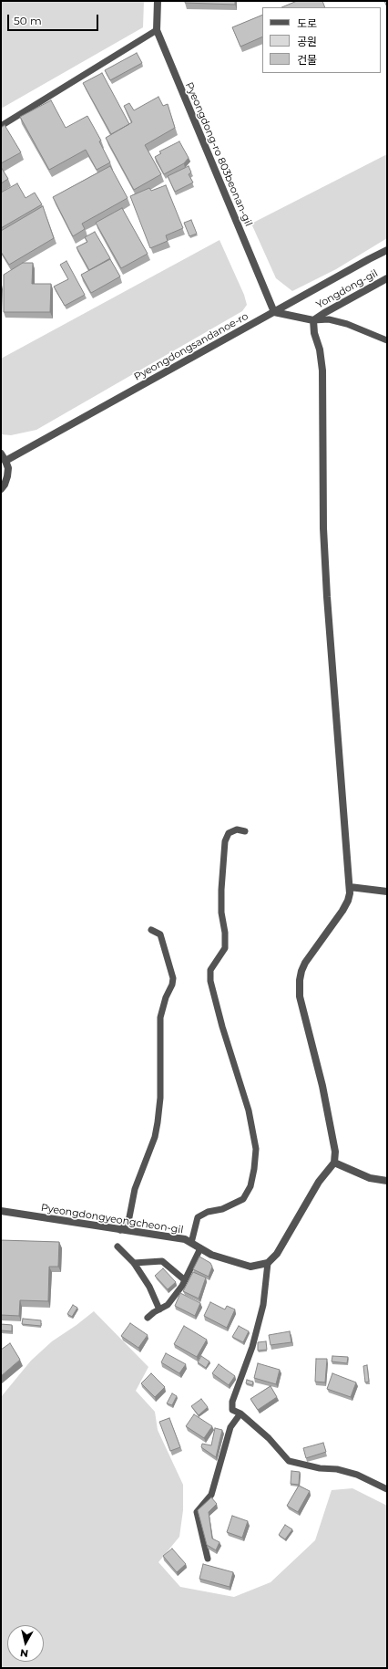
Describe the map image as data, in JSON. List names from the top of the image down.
{
  "streets": {
    "street": [
      "Pyeongdong-ro 803beonan-gil",
      "Yongdong-gil",
      "Pyeongdongsandanoe-ro",
      "Pyeongdongyeongcheon-gil"
    ]
  },
  "crossings": [
    ["Pyeongdong-ro 803beonan-gil", "Yongdong-gil"],
    ["Pyeongdong-ro 803beonan-gil", "Pyeongdongsandanoe-ro"],
    ["Yongdong-gil", "Pyeongdongsandanoe-ro"]
  ],
  "legend": ["도로", "공원", "건물"],
  "scale_bar": "50 m",
  "north": "bottom"
}
